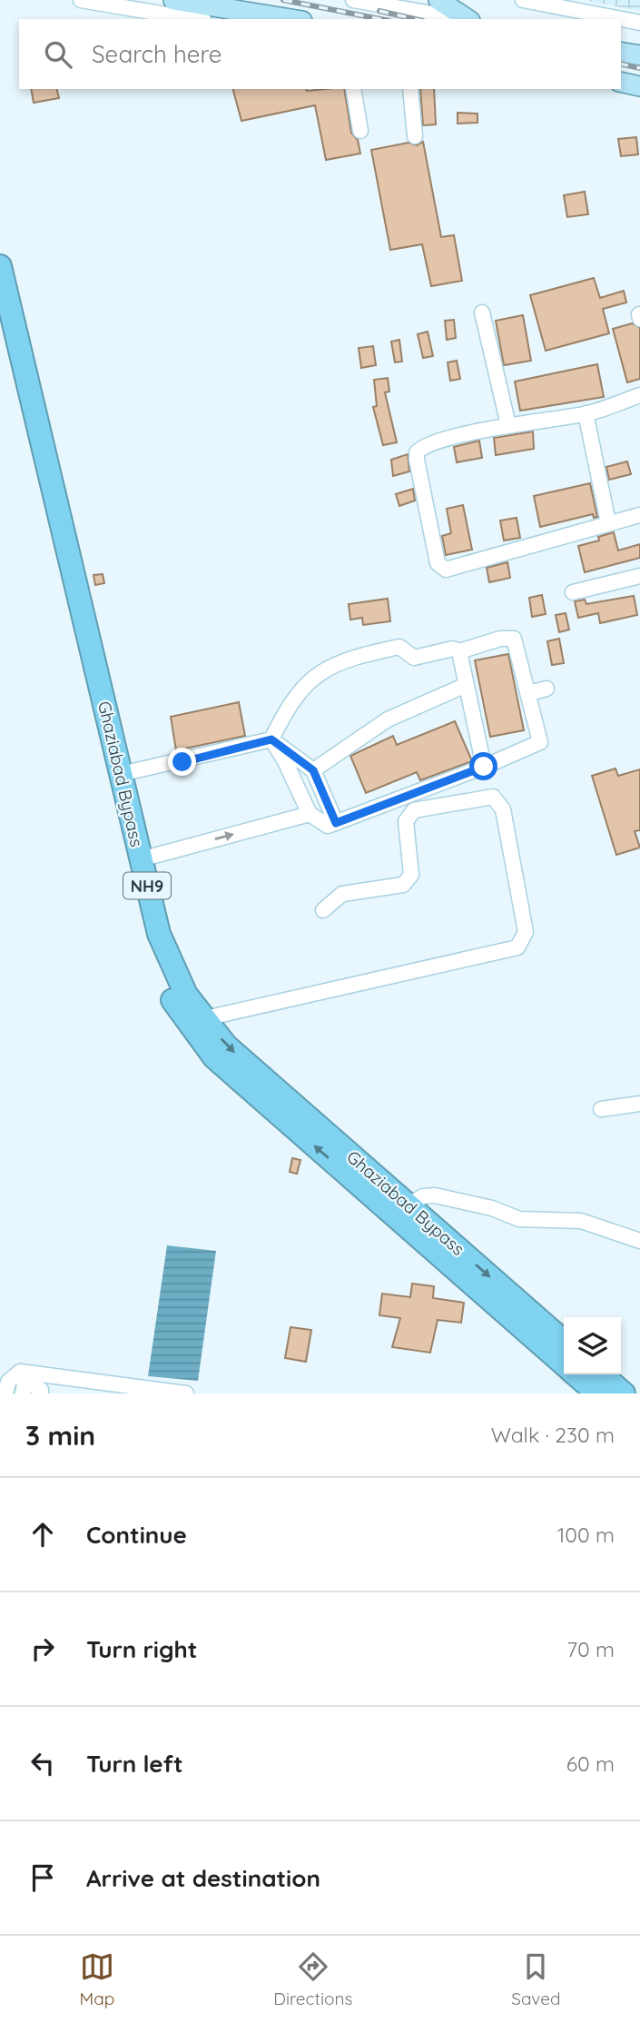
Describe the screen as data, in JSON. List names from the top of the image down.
{
  "streets": {
    "highway": ["Ghaziabad Bypass", "NH9"]
  },
  "page": {
    "search": "Search here",
    "heading": ["3 min", "Walk · 230 m"],
    "list": [
      ["Continue", "100 m"],
      ["Turn right", "70 m"],
      ["Turn left", "60 m"],
      "Arrive at destination"
    ],
    "nav": ["Map", "Directions", "Saved"]
  }
}
